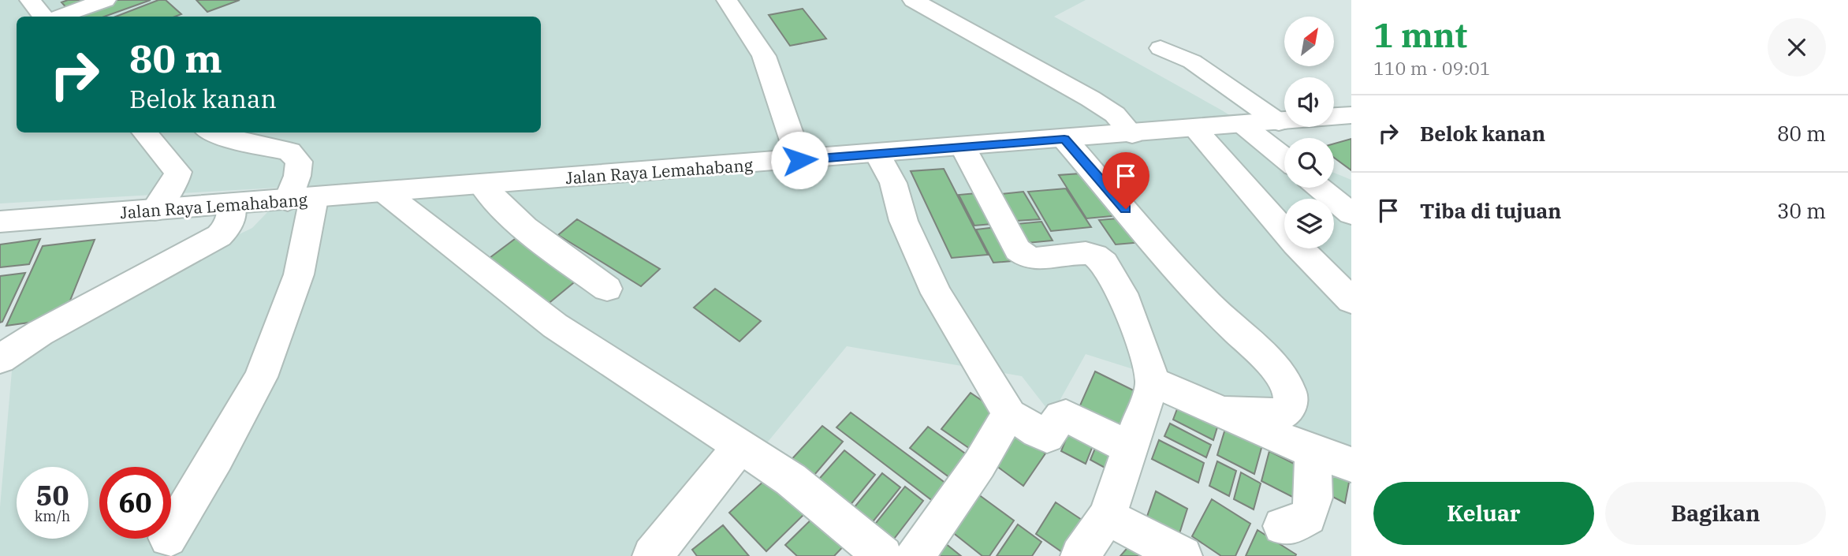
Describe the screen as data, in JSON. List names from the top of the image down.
{
  "streets": {
    "street": ["Jalan Raya Lemahabang"]
  },
  "north": "top right",
  "page": {
    "heading": ["1 mnt", "110 m · 09:01"],
    "turn": ["80 m", "Belok kanan"],
    "list": [
      {
        "name": "Belok kanan",
        "value": "80 m"
      },
      {
        "name": "Tiba di tujuan",
        "value": "30 m"
      }
    ],
    "speed": "50 km/h",
    "limit": "60",
    "buttons": ["Keluar", "Bagikan"]
  }
}
